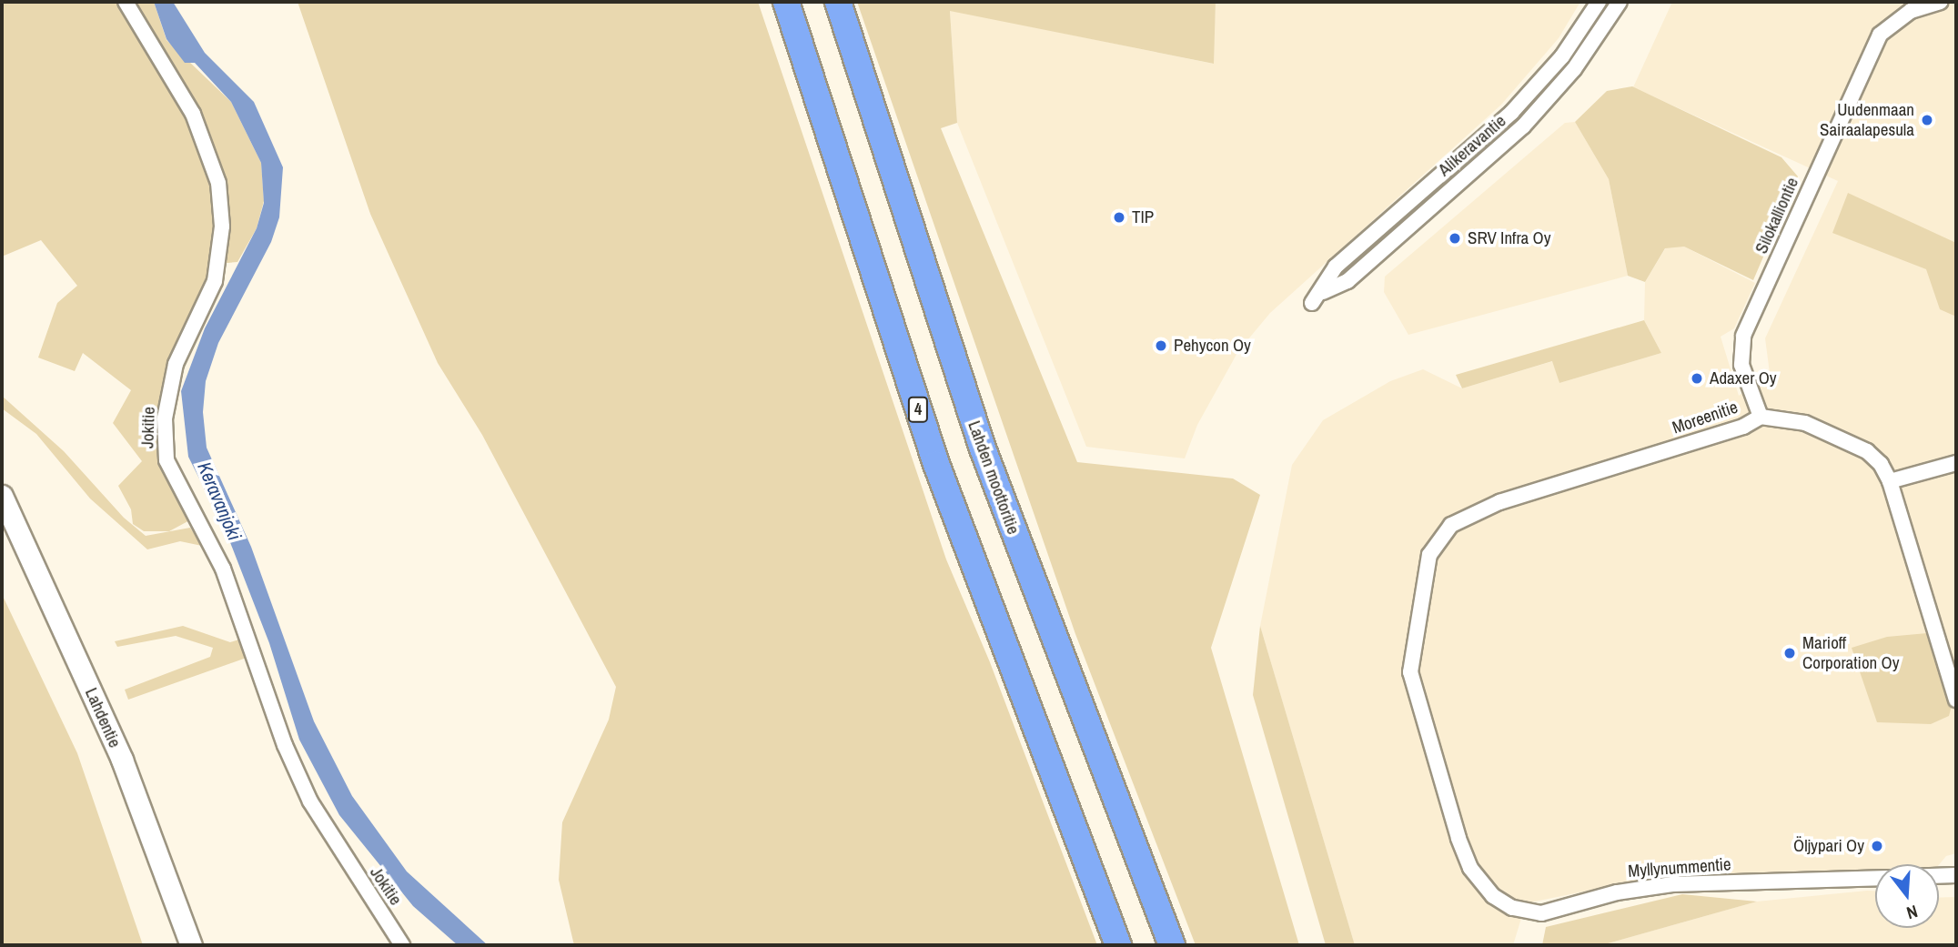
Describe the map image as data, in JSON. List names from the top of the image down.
{
  "streets": {
    "highway": ["4", "Lahden moottoritie"],
    "main road": ["Lahdentie"],
    "street": [
      "Alikeravantie",
      "Silokalliontie",
      "Moreenitie",
      "Jokitie",
      "Myllynummentie"
    ]
  },
  "crossings": [
    ["Silokalliontie", "Moreenitie"],
    ["Moreenitie", "Myllynummentie"]
  ],
  "water": ["Keravanjoki"],
  "places": [
    "Uudenmaan Sairaalapesula",
    "TIP",
    "SRV Infra Oy",
    "Pehycon Oy",
    "Adaxer Oy",
    "Marioff Corporation Oy",
    "Öljypari Oy"
  ],
  "north": "bottom"
}
